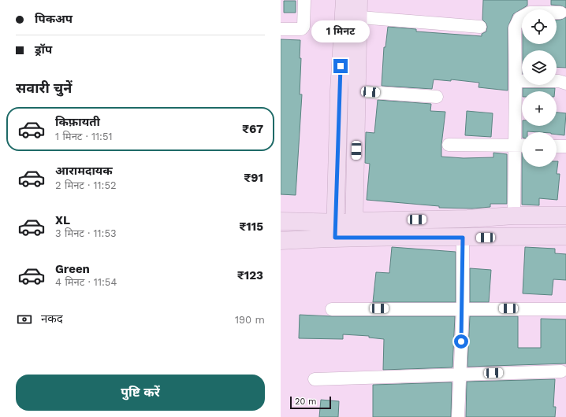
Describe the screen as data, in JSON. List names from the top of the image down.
{
  "scale_bar": "20 m",
  "page": {
    "banner": ["पिकअप", "ड्रॉप"],
    "map_buttons": ["+", "−"],
    "bubble": "1 मिनट",
    "heading": "सवारी चुनें",
    "list": [
      {
        "name": "किफ़ायती",
        "note": "1 मिनट · 11:51",
        "value": "₹67"
      },
      {
        "name": "आरामदायक",
        "note": "2 मिनट · 11:52",
        "value": "₹91"
      },
      {
        "name": "XL",
        "note": "3 मिनट · 11:53",
        "value": "₹115"
      },
      {
        "name": "Green",
        "note": "4 मिनट · 11:54",
        "value": "₹123"
      }
    ],
    "pay": ["नकद", "190 m"],
    "buttons": "पुष्टि करें",
    "scale": "20 m"
  }
}
